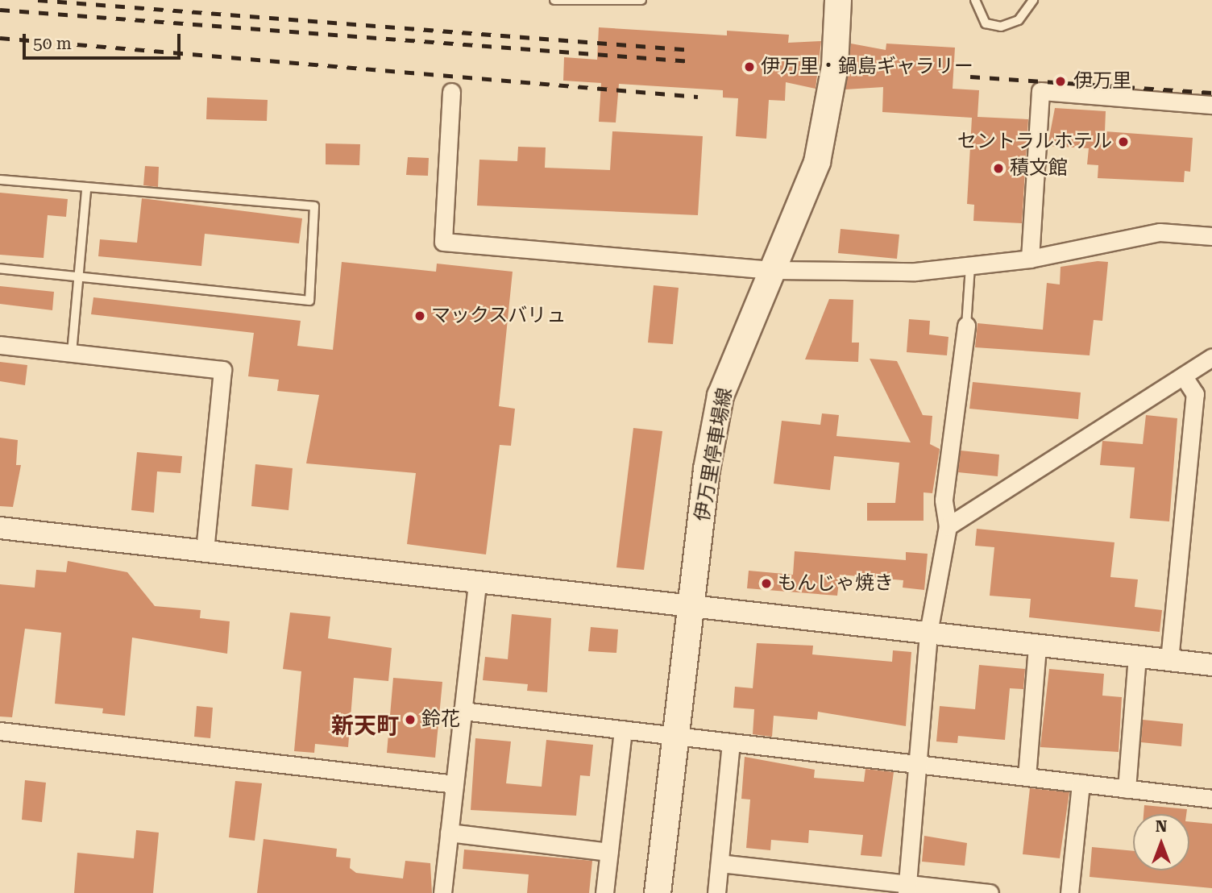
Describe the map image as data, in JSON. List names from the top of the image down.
{
  "streets": {
    "main road": ["伊万里停車場線"]
  },
  "districts": ["新天町"],
  "places": [
    "伊万里・鍋島ギャラリー",
    "伊万里",
    "セントラルホテル",
    "積文館",
    "マックスバリュ",
    "もんじゃ焼き",
    "鈴花"
  ],
  "scale_bar": "50 m",
  "north": "top"
}
